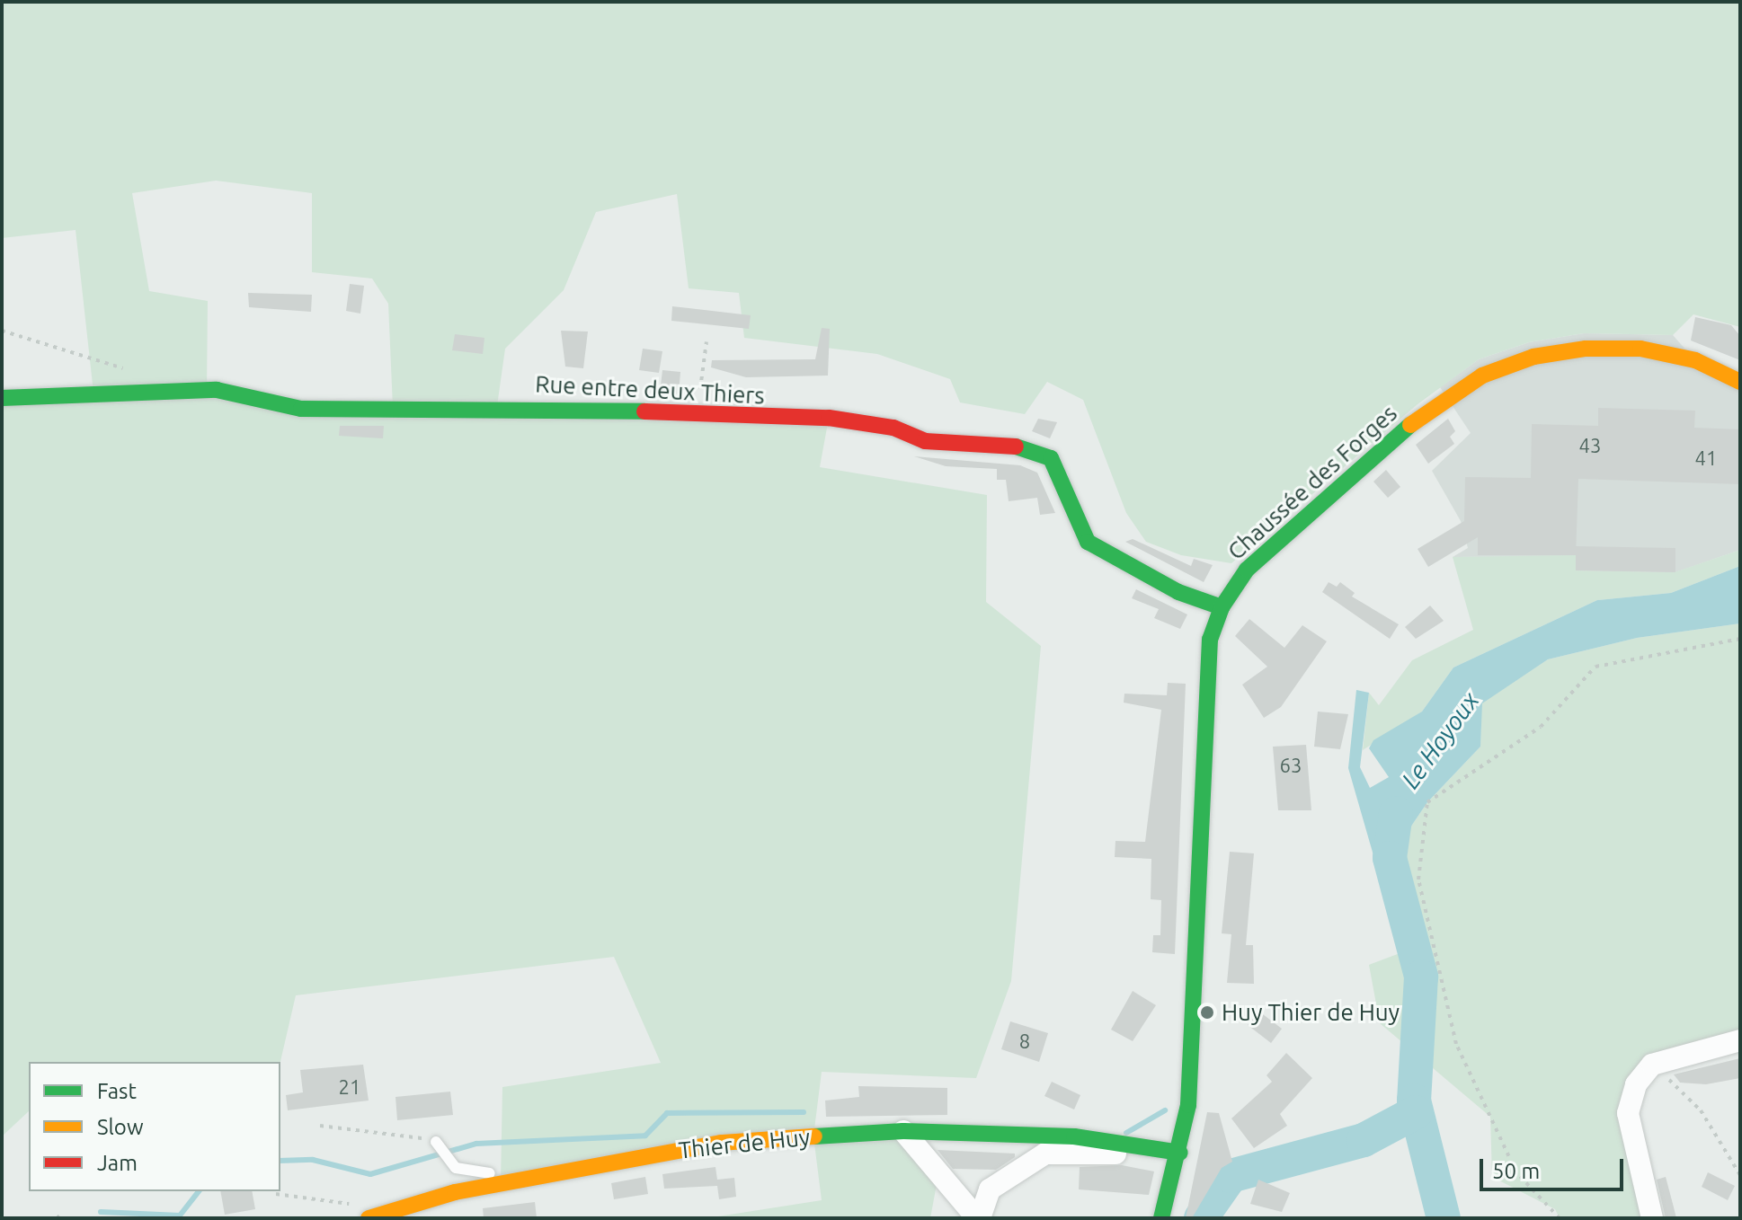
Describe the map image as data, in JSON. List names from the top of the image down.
{
  "streets": {
    "street": ["Rue entre deux Thiers", "Chaussée des Forges", "Thier de Huy"]
  },
  "crossings": [
    ["Rue entre deux Thiers", "Chaussée des Forges"],
    ["Chaussée des Forges", "Thier de Huy"]
  ],
  "water": ["Le Hoyoux"],
  "places": ["Huy Thier de Huy"],
  "house_numbers": [
    "43",
    "41",
    "63",
    "8",
    "21"
  ],
  "legend": ["Fast", "Slow", "Jam"],
  "scale_bar": "50 m"
}
